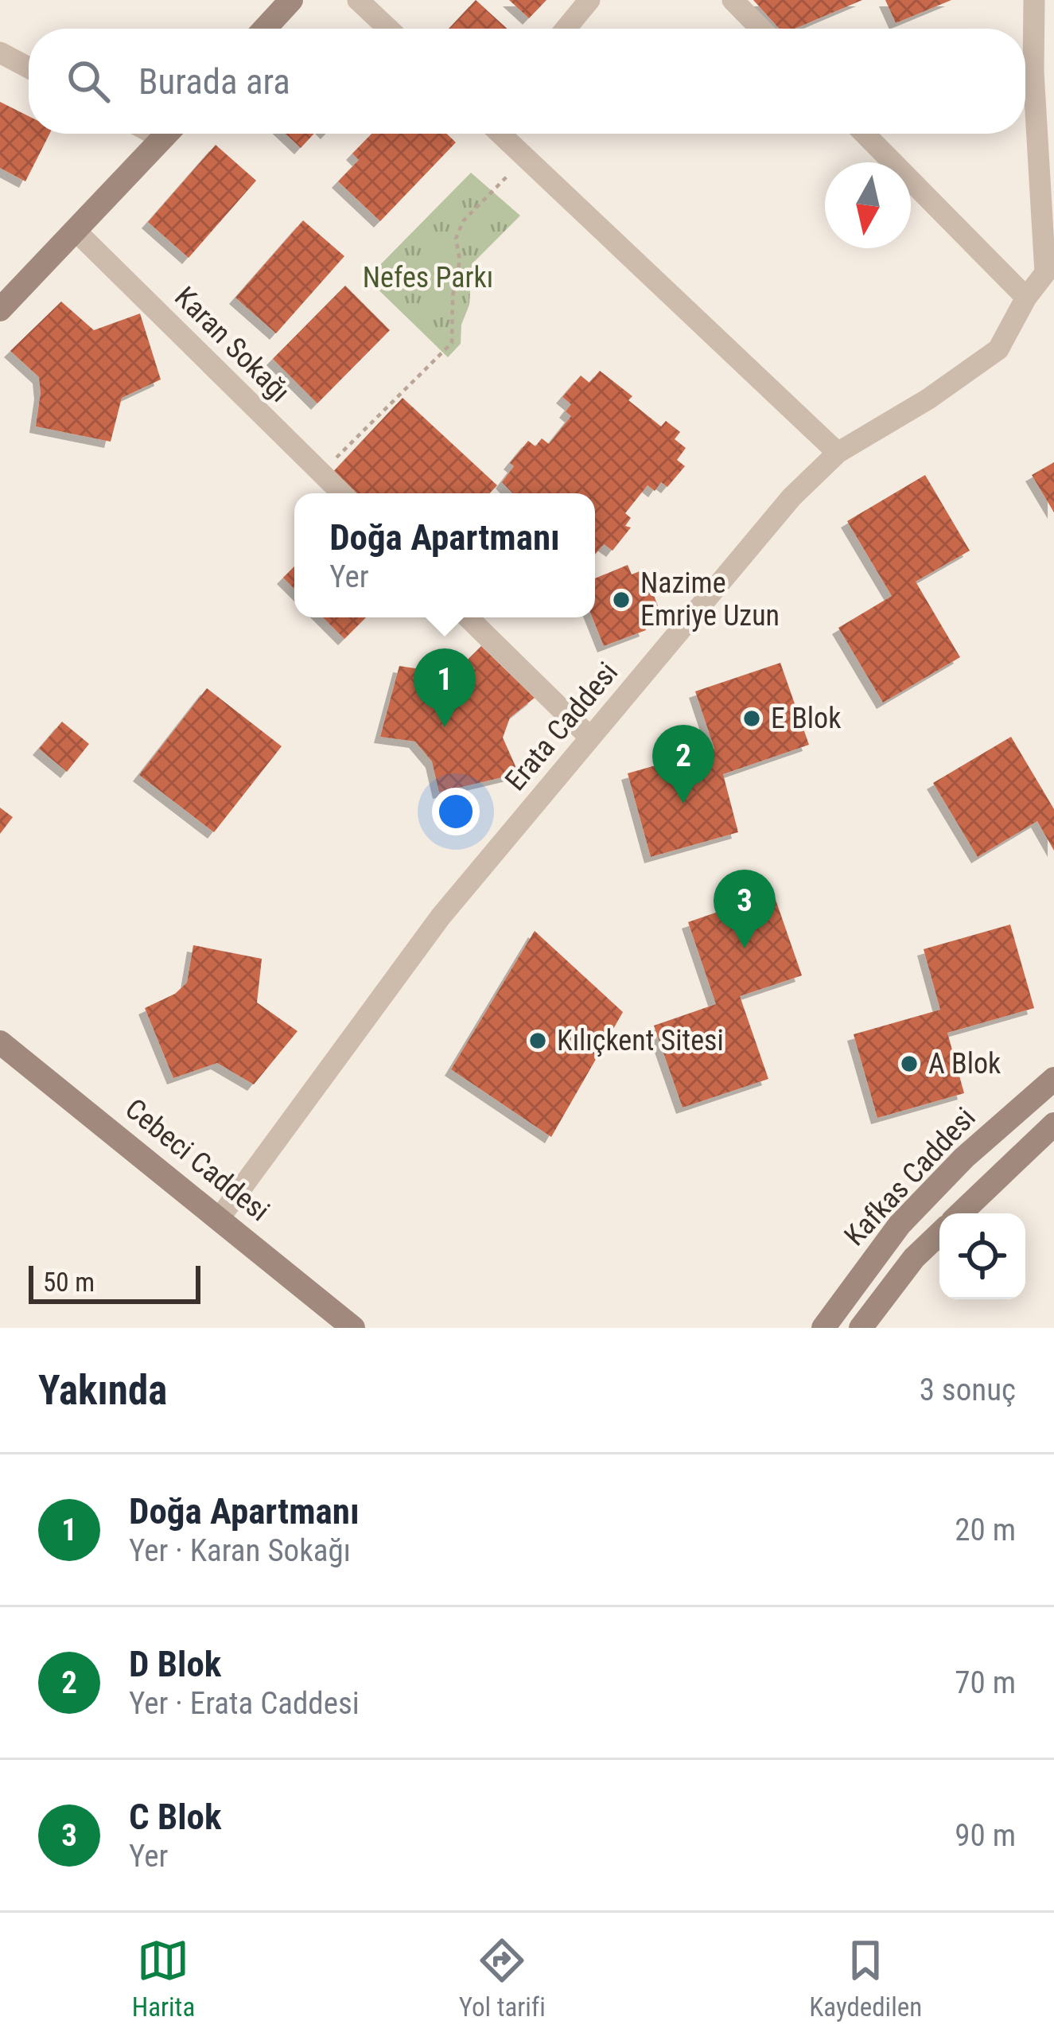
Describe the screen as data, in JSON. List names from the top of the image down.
{
  "streets": {
    "street": [
      "Karan Sokağı",
      "Erata Caddesi",
      "Cebeci Caddesi",
      "Kafkas Caddesi"
    ]
  },
  "crossings": [
    ["Erata Caddesi", "Cebeci Caddesi"]
  ],
  "parks": ["Nefes Parkı"],
  "places": [
    "Nazime Emriye Uzun",
    "E Blok",
    "Kılıçkent Sitesi",
    "A Blok"
  ],
  "scale_bar": "50 m",
  "north": "bottom",
  "page": {
    "search": "Burada ara",
    "popup": ["Doğa Apartmanı", "Yer"],
    "pins": ["1", "2", "3"],
    "scale": "50 m",
    "heading": ["Yakında", "3 sonuç"],
    "list": [
      {
        "mark": "1",
        "name": "Doğa Apartmanı",
        "note": "Yer · Karan Sokağı",
        "value": "20 m"
      },
      {
        "mark": "2",
        "name": "D Blok",
        "note": "Yer · Erata Caddesi",
        "value": "70 m"
      },
      {
        "mark": "3",
        "name": "C Blok",
        "note": "Yer",
        "value": "90 m"
      }
    ],
    "nav": ["Harita", "Yol tarifi", "Kaydedilen"]
  }
}
